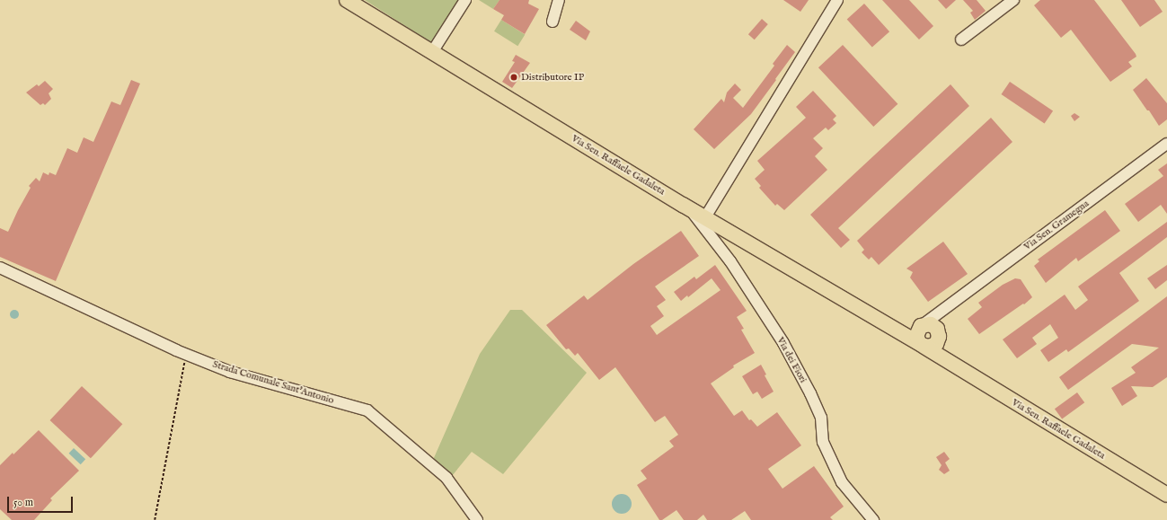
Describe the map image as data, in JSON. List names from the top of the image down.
{
  "streets": {
    "main road": ["Via Sen. Raffaele Gadaleta"],
    "street": ["Via Sen. Gramegna", "Via dei Fiori", "Strada Comunale Sant'Antonio"]
  },
  "crossings": [
    ["Via Sen. Raffaele Gadaleta", "Via Sen. Gramegna"],
    ["Via Sen. Raffaele Gadaleta", "Via dei Fiori"]
  ],
  "places": ["Distributore IP"],
  "scale_bar": "50 m"
}
